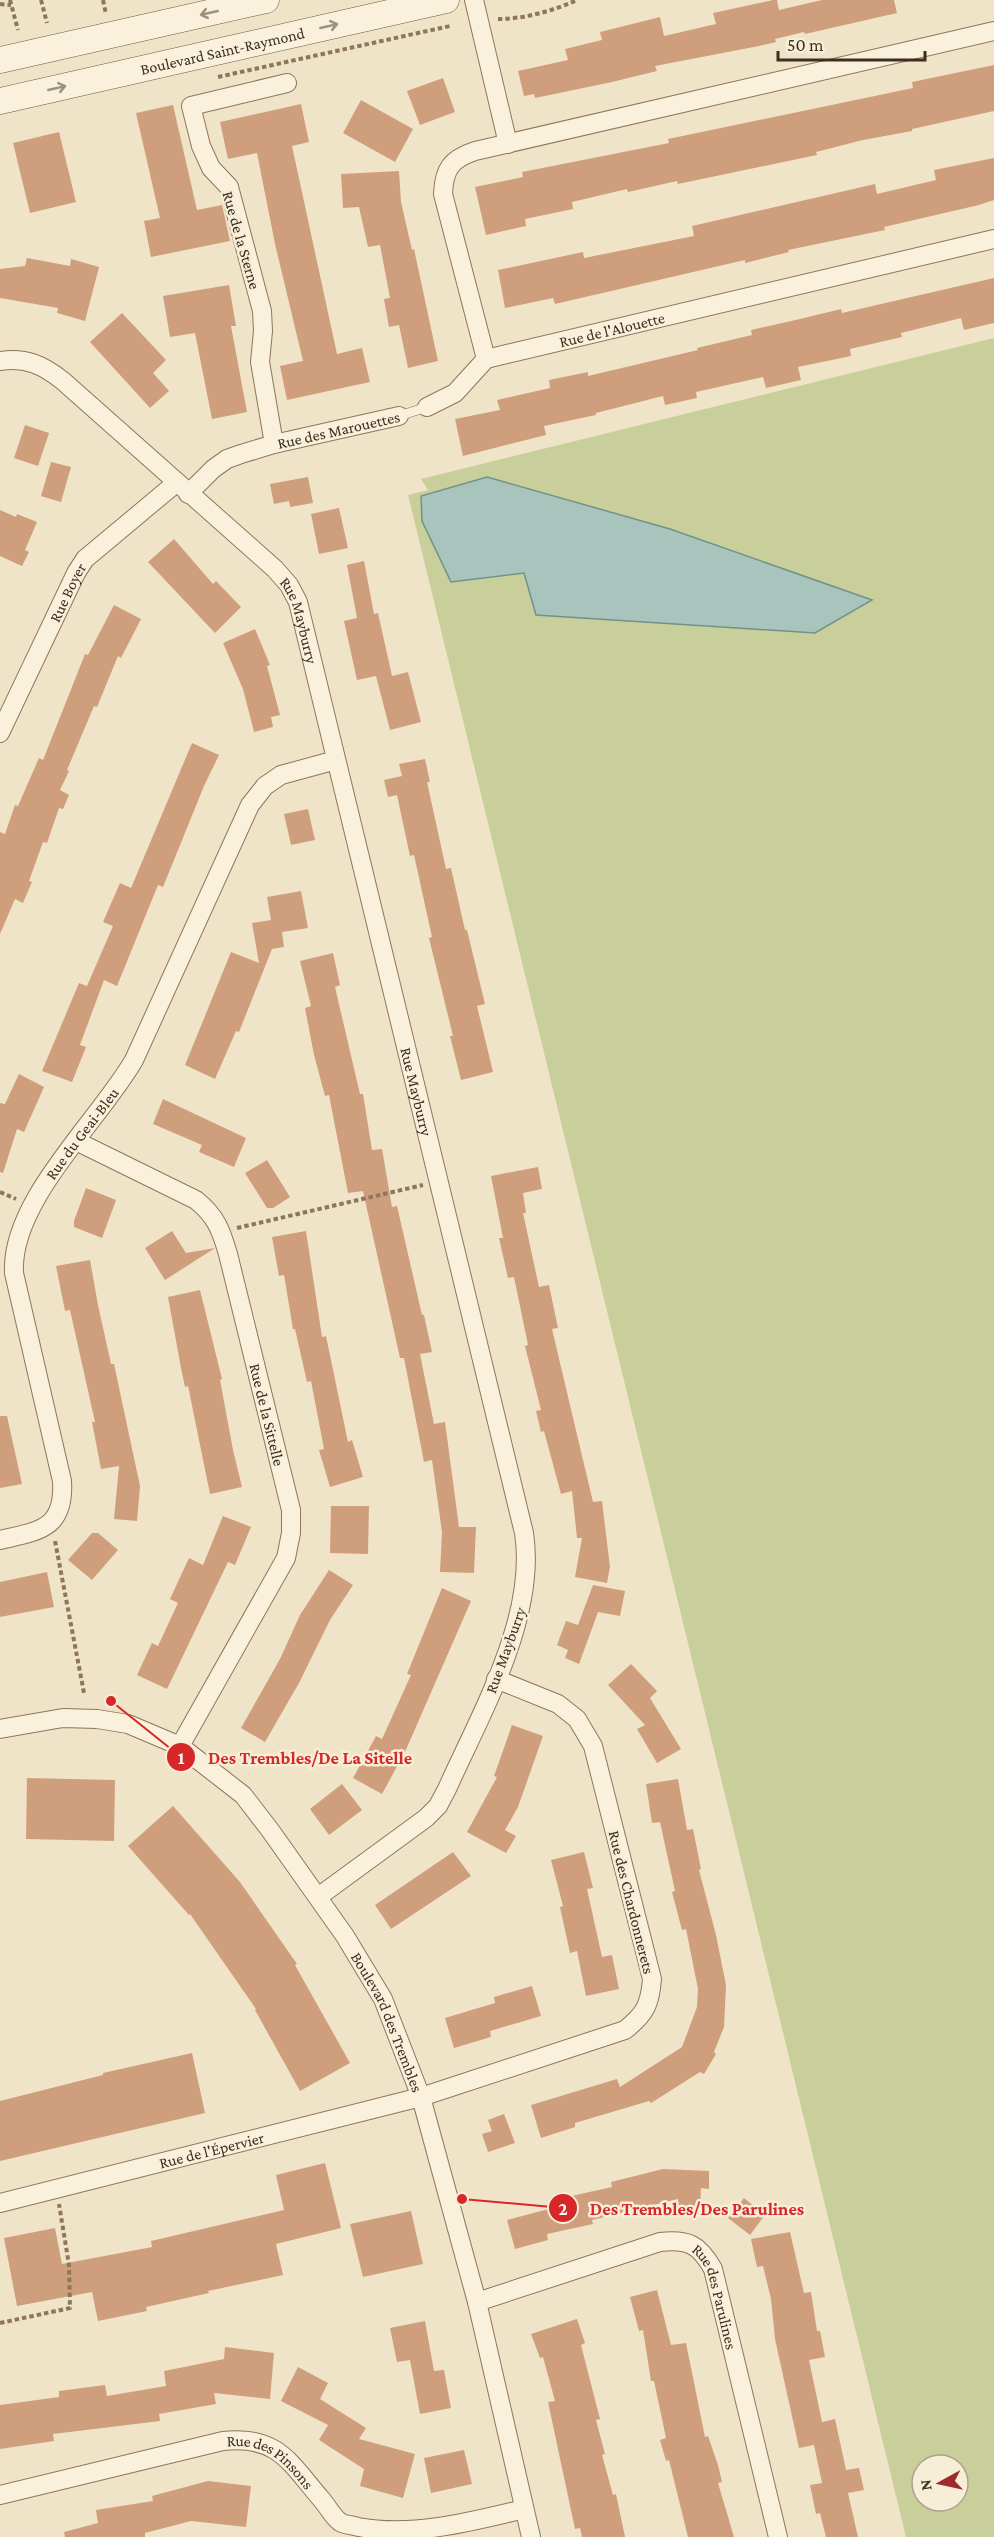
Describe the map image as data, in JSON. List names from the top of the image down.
{
  "streets": {
    "main road": ["Boulevard Saint-Raymond"],
    "street": [
      "Rue de la Sterne",
      "Rue de l'Alouette",
      "Rue des Marouettes",
      "Rue Boyer",
      "Rue Mayburry",
      "Rue du Geai-Bleu",
      "Rue de la Sittelle",
      "Rue des Chardonnerets",
      "Boulevard des Trembles",
      "Rue de l'Épervier",
      "Rue des Parulines",
      "Rue des Pinsons"
    ]
  },
  "crossings": [
    ["Rue de la Sterne", "Rue des Marouettes"],
    ["Rue de l'Alouette", "Rue des Marouettes"],
    ["Rue des Marouettes", "Rue Boyer"],
    ["Rue des Marouettes", "Rue Mayburry"],
    ["Rue Boyer", "Rue Mayburry"],
    ["Rue Mayburry", "Rue du Geai-Bleu"],
    ["Rue Mayburry", "Rue des Chardonnerets"],
    ["Rue Mayburry", "Boulevard des Trembles"],
    ["Rue du Geai-Bleu", "Rue de la Sittelle"],
    ["Rue de la Sittelle", "Boulevard des Trembles"],
    ["Rue des Chardonnerets", "Boulevard des Trembles"],
    ["Rue des Chardonnerets", "Rue de l'Épervier"],
    ["Boulevard des Trembles", "Rue de l'Épervier"],
    ["Boulevard des Trembles", "Rue des Parulines"],
    ["Boulevard des Trembles", "Rue des Pinsons"]
  ],
  "places": ["Des Trembles/De La Sitelle", "Des Trembles/Des Parulines"],
  "scale_bar": "50 m",
  "north": "left"
}
